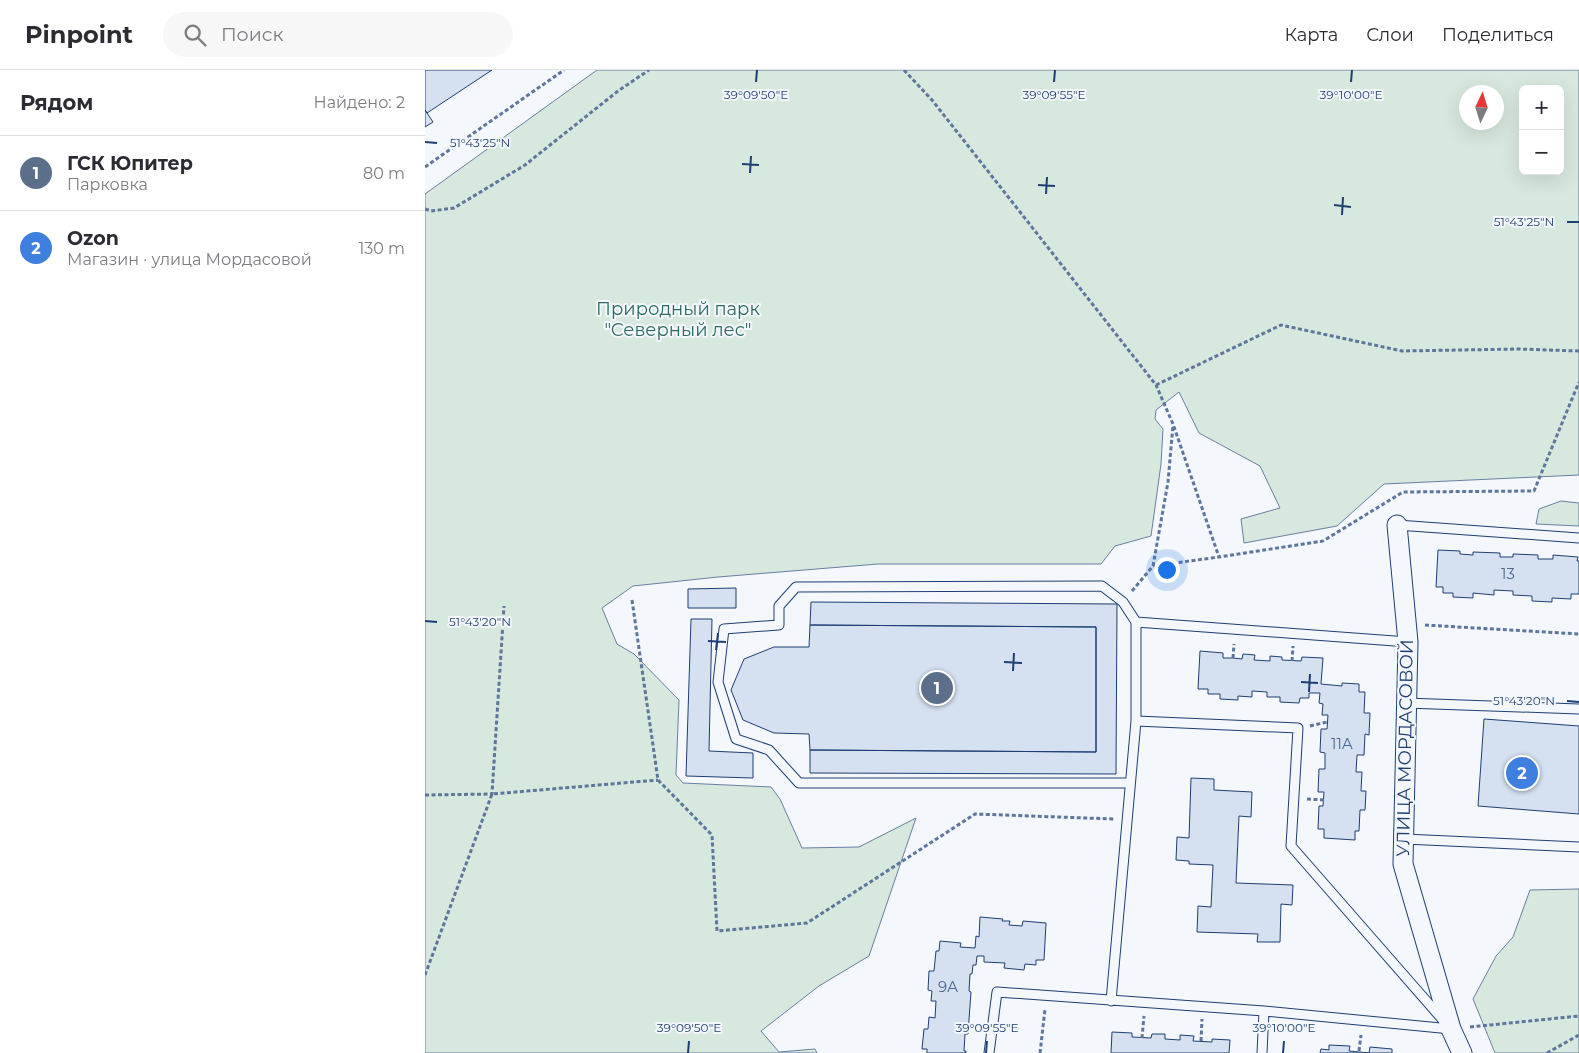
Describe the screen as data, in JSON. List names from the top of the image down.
{
  "streets": {
    "street": ["УЛИЦА МОРДАСОВОЙ"]
  },
  "parks": ["Природный парк \"Северный лес\""],
  "house_numbers": ["13", "11А", "9А"],
  "north": "top",
  "page": {
    "header": "Pinpoint",
    "search": "Поиск",
    "nav": ["Карта", "Слои", "Поделиться"],
    "heading": ["Рядом", "Найдено: 2"],
    "map_buttons": ["+", "−"],
    "list": [
      {
        "mark": "1",
        "name": "ГСК Юпитер",
        "note": "Парковка",
        "value": "80 m"
      },
      {
        "mark": "2",
        "name": "Ozon",
        "note": "Магазин · улица Мордасовой",
        "value": "130 m"
      }
    ],
    "pins": ["1", "2"]
  },
  "coordinates": [
    "39°09'50\"E",
    "39°09'55\"E",
    "39°10'00\"E",
    "51°43'25\"N",
    "51°43'20\"N"
  ]
}
